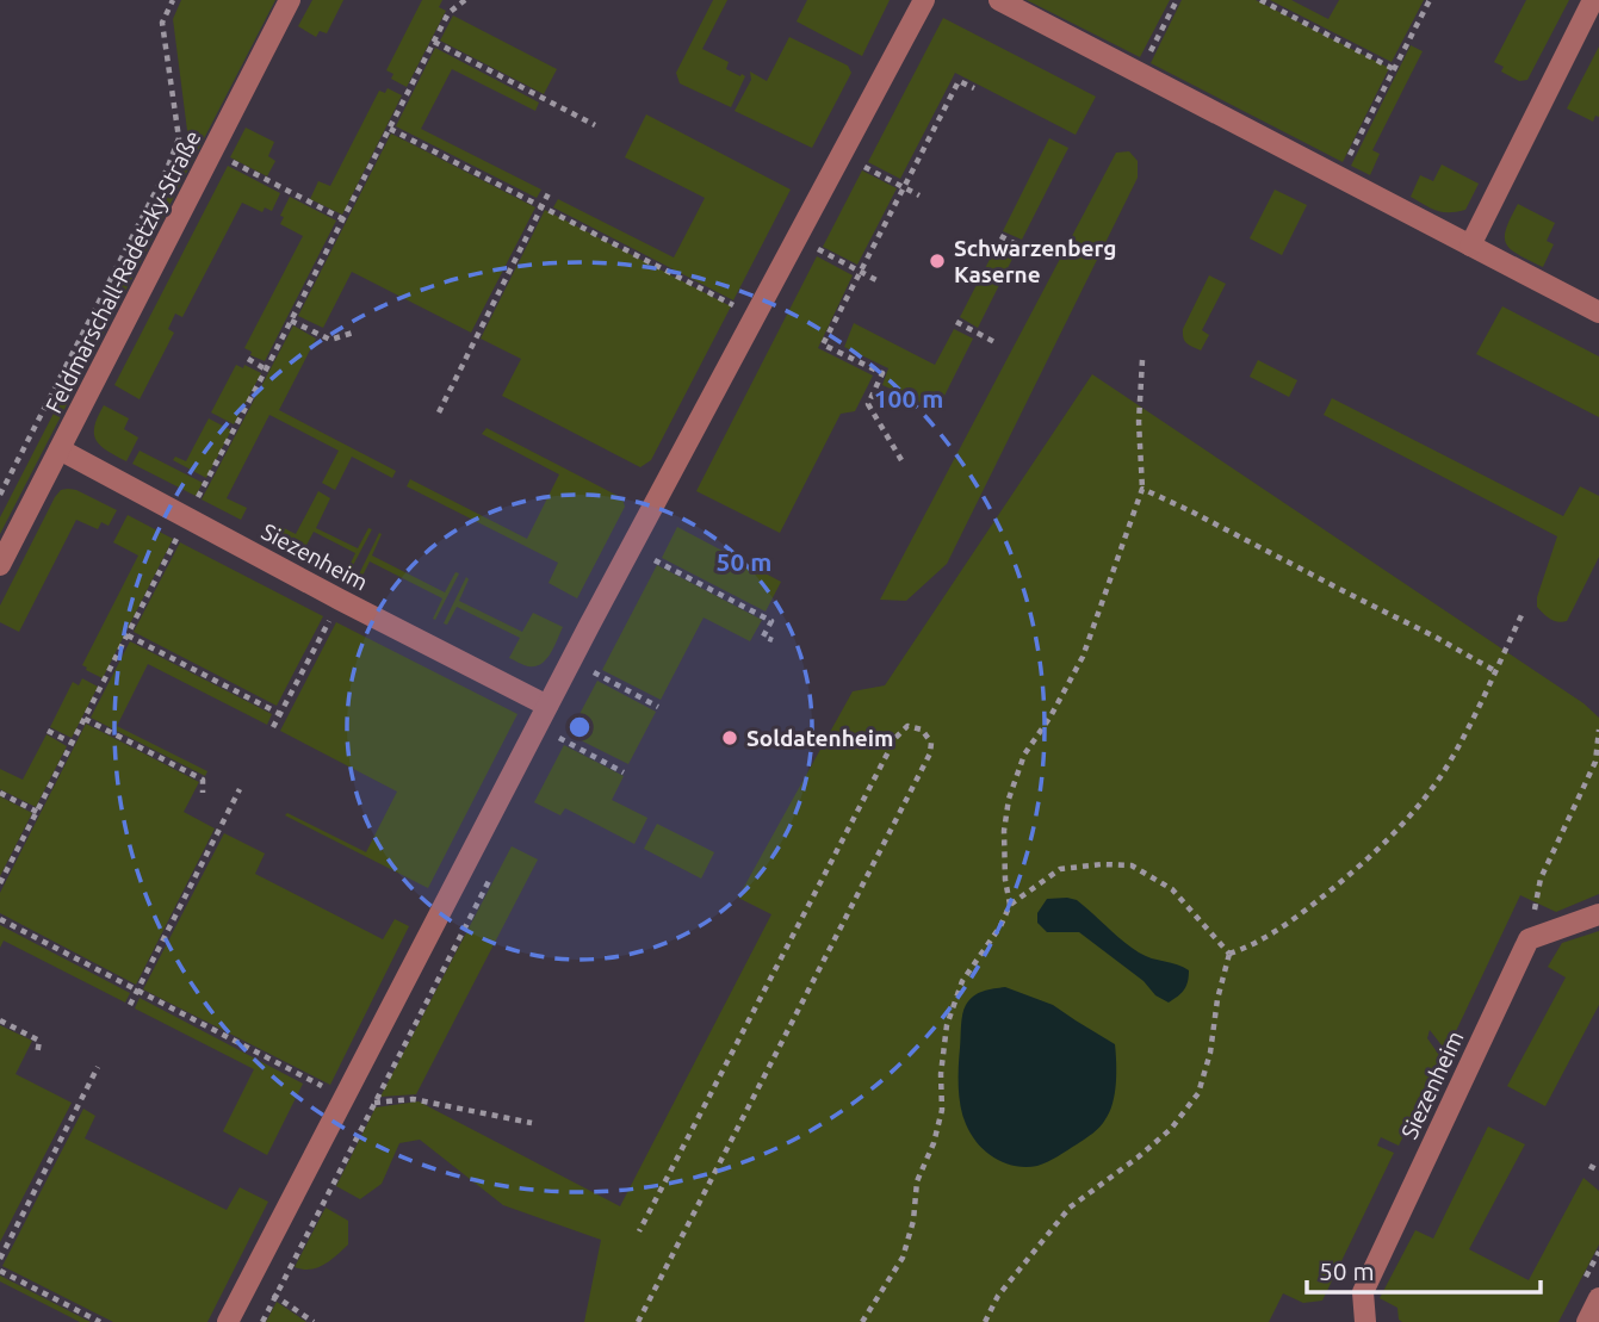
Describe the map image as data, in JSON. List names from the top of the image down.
{
  "streets": {
    "lane": ["Feldmarschall-Radetzky-Straße", "Siezenheim"]
  },
  "crossings": [
    ["Feldmarschall-Radetzky-Straße", "Siezenheim"]
  ],
  "places": ["Schwarzenberg Kaserne", "Soldatenheim"],
  "scale_bar": "50 m",
  "rings": ["100 m", "50 m"]
}
